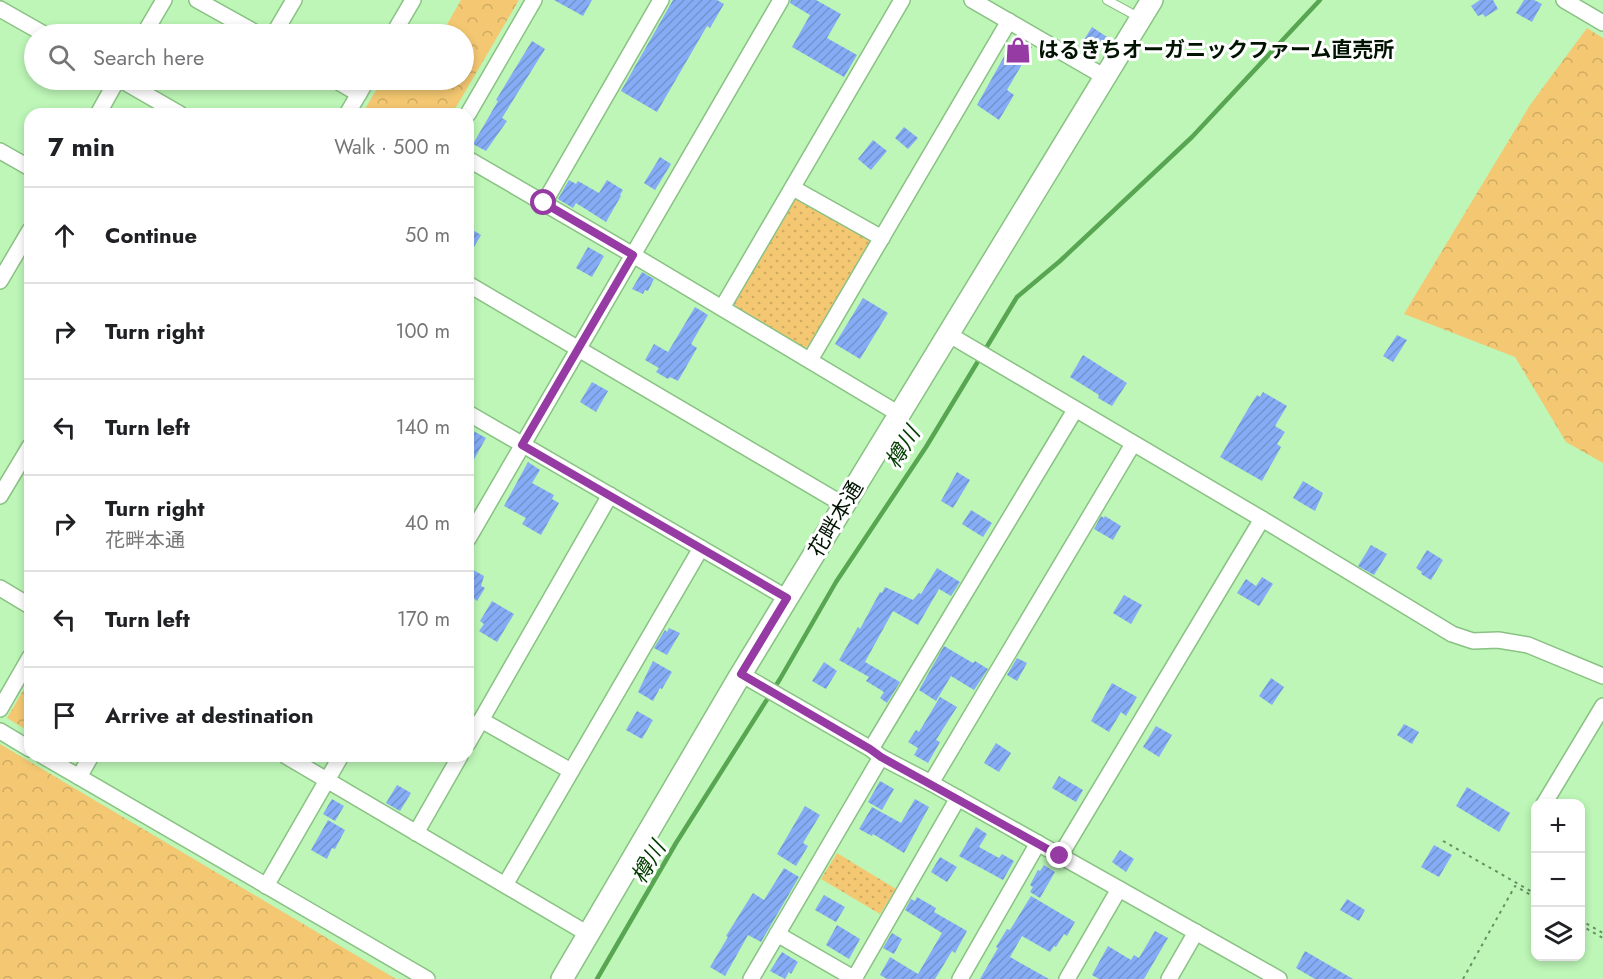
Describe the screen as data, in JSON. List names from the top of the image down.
{
  "streets": {
    "street": ["花畔本通"]
  },
  "water": ["樽川"],
  "places": {
    "shop": ["はるきちオーガニックファーム直売所"]
  },
  "page": {
    "search": "Search here",
    "heading": ["7 min", "Walk · 500 m"],
    "list": [
      ["Continue", "50 m"],
      ["Turn right", "100 m"],
      ["Turn left", "140 m"],
      ["Turn right", "花畔本通", "40 m"],
      ["Turn left", "170 m"],
      "Arrive at destination"
    ],
    "map_buttons": ["+", "−"]
  }
}
